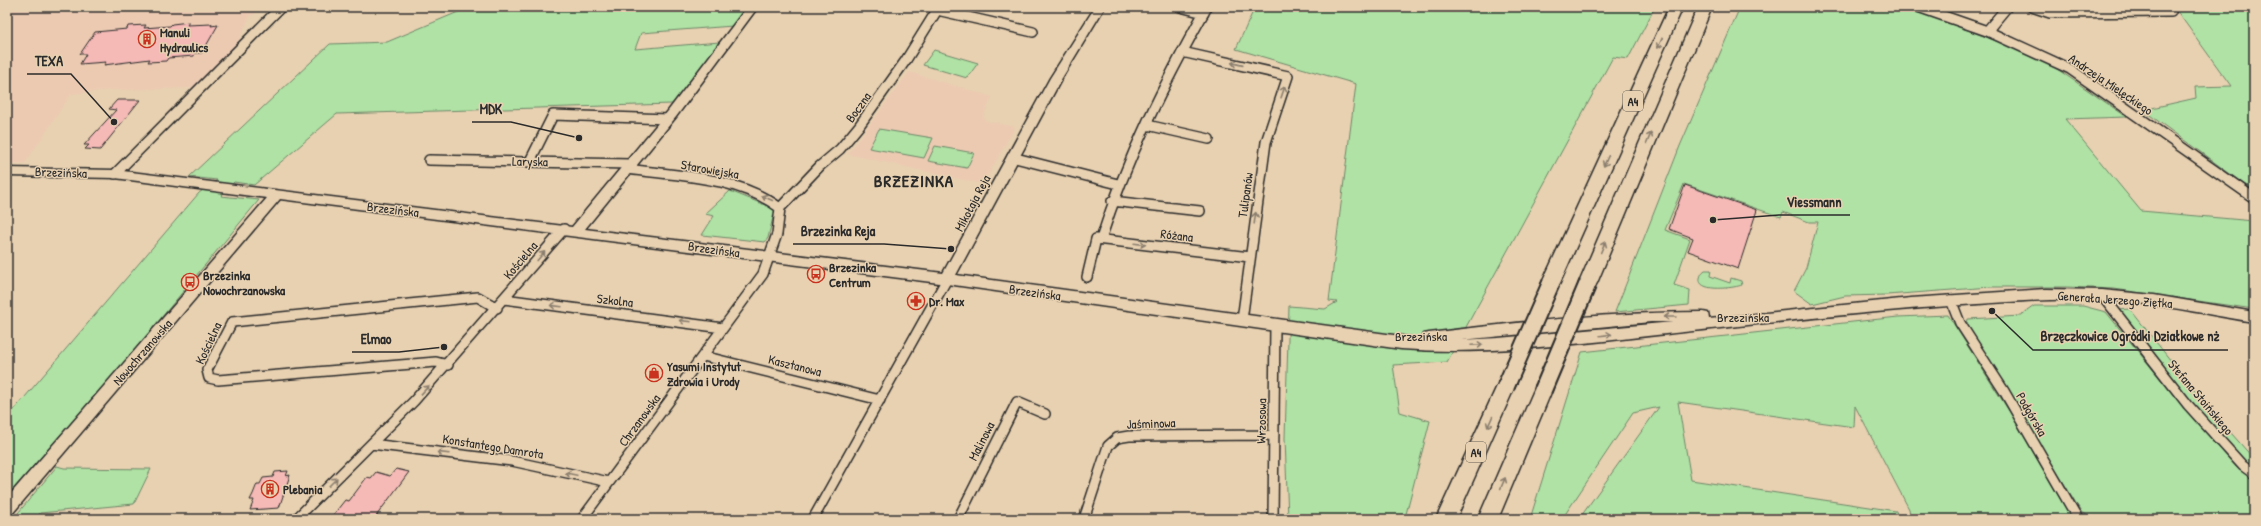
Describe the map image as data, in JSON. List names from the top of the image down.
{
  "streets": {
    "highway": ["A4"],
    "main road": [
      "Brzezińska",
      "Mikołaja Reja",
      "Generała Jerzego Ziętka",
      "Nowochrzanowska"
    ],
    "street": [
      "Andrzeja Mielęckiego",
      "Boczna",
      "Laryska",
      "Starowiejska",
      "Tulipanów",
      "Różana",
      "Kościelna",
      "Szkolna",
      "Kasztanowa",
      "Stefana Stoińskiego",
      "Podgórska",
      "Chrzanowska",
      "Wrzosowa",
      "Jaśminowa",
      "Malinowa",
      "Konstantego Damrota"
    ]
  },
  "crossings": [
    ["Boczna", "Starowiejska"],
    ["Laryska", "Starowiejska"],
    ["Brzezińska", "Tulipanów"],
    ["Brzezińska", "Mikołaja Reja"],
    ["Brzezińska", "Kościelna"],
    ["Brzezińska", "Generała Jerzego Ziętka"],
    ["Brzezińska", "Nowochrzanowska"],
    ["Brzezińska", "Chrzanowska"],
    ["Brzezińska", "Wrzosowa"],
    ["Tulipanów", "Różana"],
    ["Mikołaja Reja", "Kasztanowa"],
    ["Kościelna", "Szkolna"],
    ["Kościelna", "Konstantego Damrota"],
    ["Generała Jerzego Ziętka", "Stefana Stoińskiego"],
    ["Generała Jerzego Ziętka", "Podgórska"],
    ["Szkolna", "Chrzanowska"],
    ["Kasztanowa", "Chrzanowska"],
    ["Chrzanowska", "Konstantego Damrota"],
    ["Wrzosowa", "Jaśminowa"]
  ],
  "one_way": ["Starowiejska", "Szkolna", "Konstantego Damrota"],
  "districts": ["BRZEZINKA"],
  "places": {
    "building": ["Manuli Hydraulics", "Plebania"],
    "other": [
      "TEXA",
      "MDK",
      "Viessmann",
      "Brzezinka Reja",
      "Brzęczkowice Ogródki Działkowe nż",
      "Elmao"
    ],
    "bus stop": ["Brzezinka Centrum", "Brzezinka Nowochrzanowska"],
    "pharmacy": ["Dr. Max"],
    "shop": ["Yasumi Instytut Zdrowia i Urody"]
  }
}
